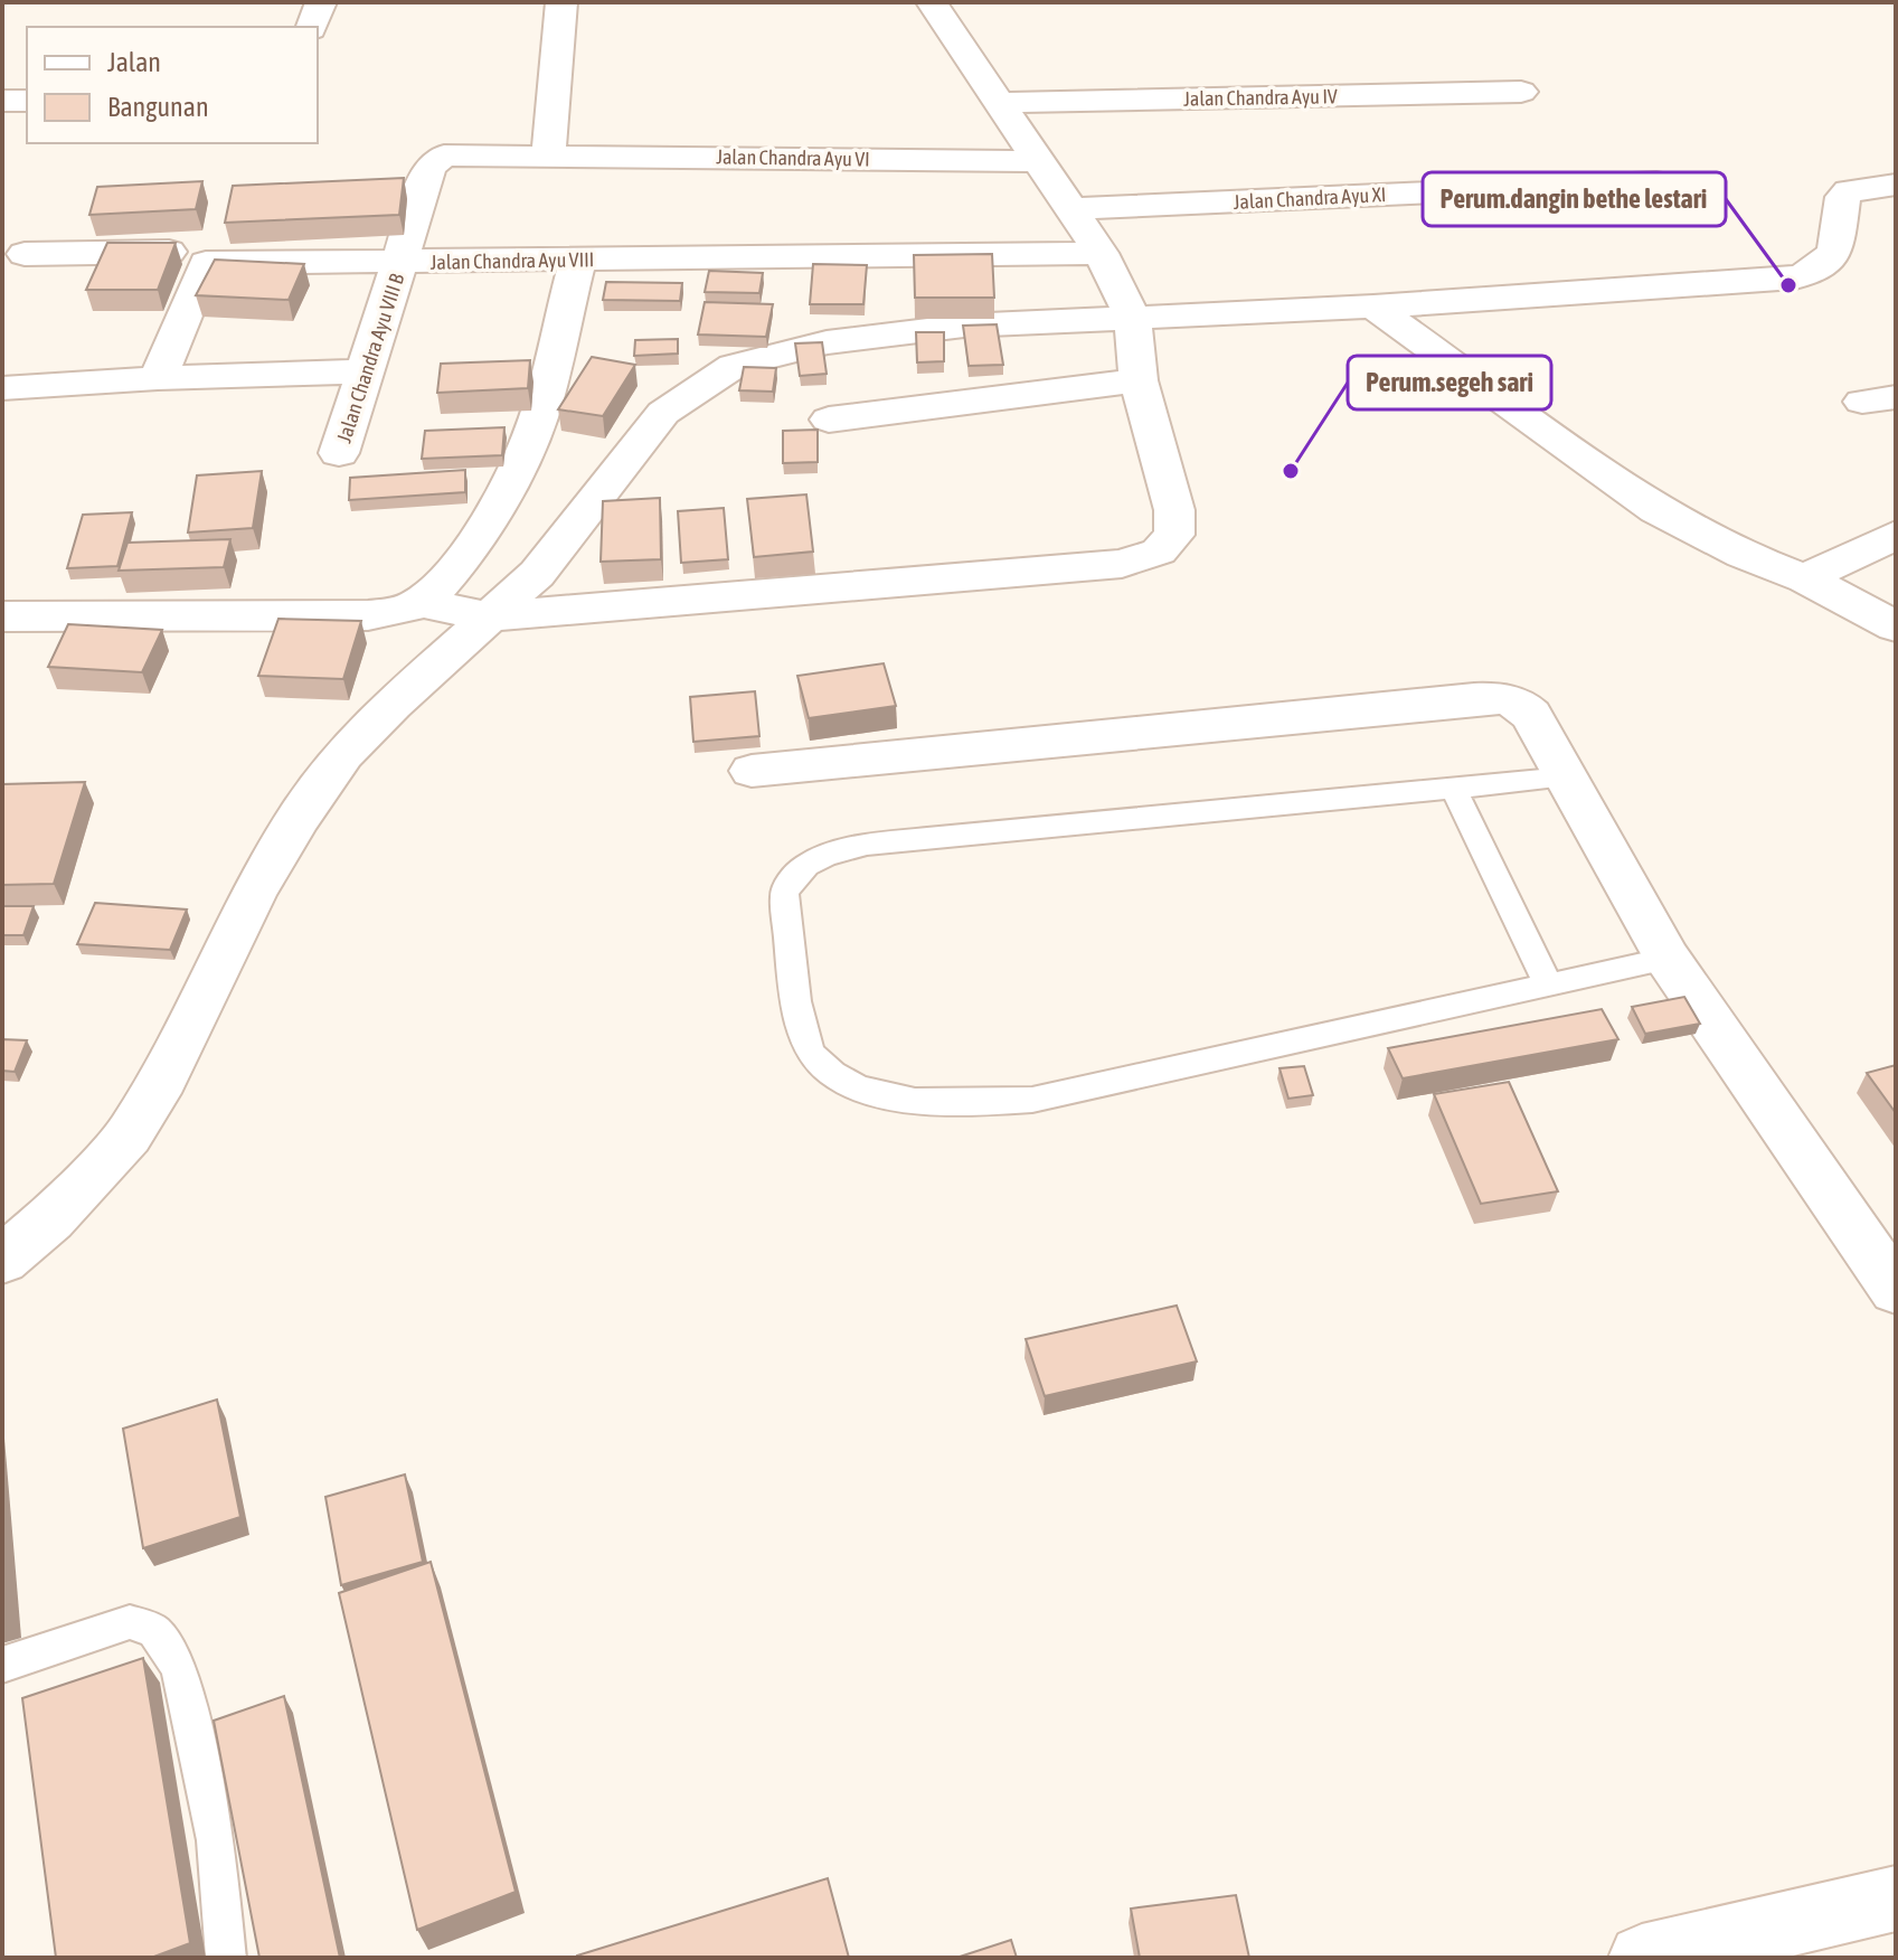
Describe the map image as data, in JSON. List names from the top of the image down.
{
  "streets": {
    "street": [
      "Jalan Chandra Ayu IV",
      "Jalan Chandra Ayu VI",
      "Jalan Chandra Ayu XI",
      "Jalan Chandra Ayu VIII",
      "Jalan Chandra Ayu VIII B"
    ]
  },
  "crossings": [
    ["Jalan Chandra Ayu VI", "Jalan Chandra Ayu VIII"],
    ["Jalan Chandra Ayu VI", "Jalan Chandra Ayu VIII B"],
    ["Jalan Chandra Ayu VIII", "Jalan Chandra Ayu VIII B"]
  ],
  "places": ["Perum.dangin bethe lestari", "Perum.segeh sari"],
  "legend": ["Jalan", "Bangunan"]
}
